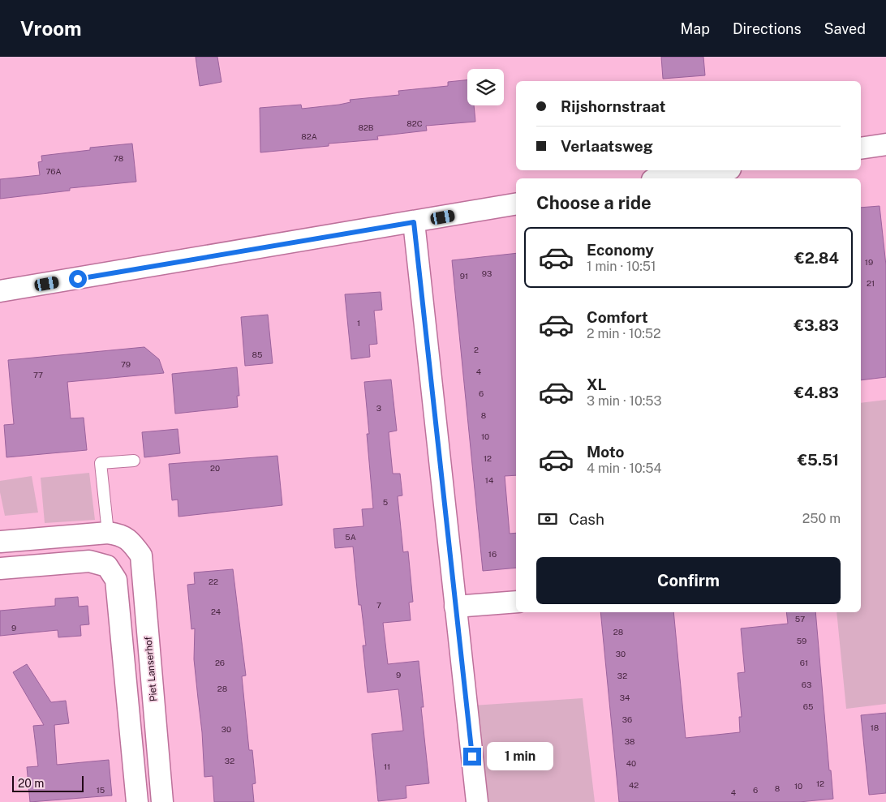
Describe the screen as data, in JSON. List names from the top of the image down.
{
  "streets": {
    "street": ["Piet Lanserhof"]
  },
  "house_numbers": [
    "82C",
    "82B",
    "82A",
    "78",
    "76A",
    "19",
    "93",
    "91",
    "21",
    "1",
    "2",
    "85",
    "79",
    "4",
    "77",
    "6",
    "3",
    "8",
    "10",
    "12",
    "20",
    "14",
    "5",
    "5A",
    "16",
    "22",
    "7",
    "24",
    "57",
    "9",
    "28",
    "59",
    "30",
    "26",
    "61",
    "9",
    "32",
    "63",
    "28",
    "34",
    "65",
    "36",
    "18",
    "30",
    "38",
    "32",
    "40",
    "11",
    "12",
    "42",
    "10",
    "8",
    "15",
    "6",
    "4"
  ],
  "scale_bar": "20 m",
  "page": {
    "header": "Vroom",
    "nav": ["Map", "Directions", "Saved"],
    "banner": ["Rijshornstraat", "Verlaatsweg"],
    "heading": "Choose a ride",
    "list": [
      {
        "name": "Economy",
        "note": "1 min · 10:51",
        "value": "€2.84"
      },
      {
        "name": "Comfort",
        "note": "2 min · 10:52",
        "value": "€3.83"
      },
      {
        "name": "XL",
        "note": "3 min · 10:53",
        "value": "€4.83"
      },
      {
        "name": "Moto",
        "note": "4 min · 10:54",
        "value": "€5.51"
      }
    ],
    "pay": ["Cash", "250 m"],
    "buttons": "Confirm",
    "bubble": "1 min",
    "scale": "20 m"
  }
}
